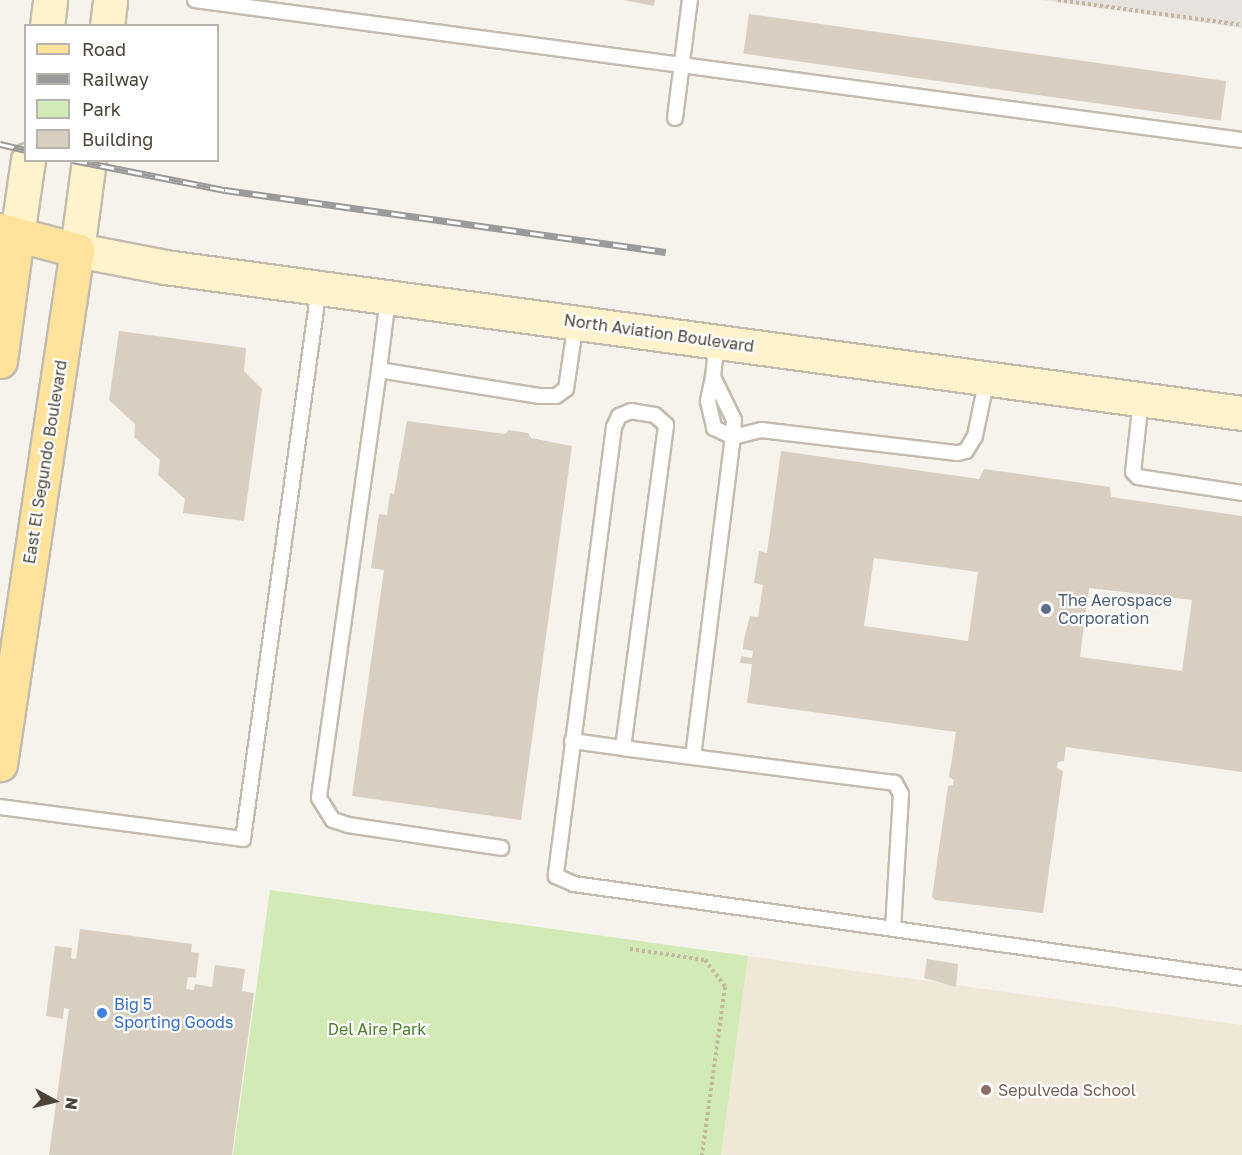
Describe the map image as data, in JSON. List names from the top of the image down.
{
  "streets": {
    "main road": ["North Aviation Boulevard", "East El Segundo Boulevard"]
  },
  "crossings": [
    ["North Aviation Boulevard", "East El Segundo Boulevard"]
  ],
  "parks": ["Del Aire Park"],
  "places": ["The Aerospace Corporation", "Big 5 Sporting Goods", "Sepulveda School"],
  "legend": [
    "Road",
    "Railway",
    "Park",
    "Building"
  ],
  "north": "right"
}
